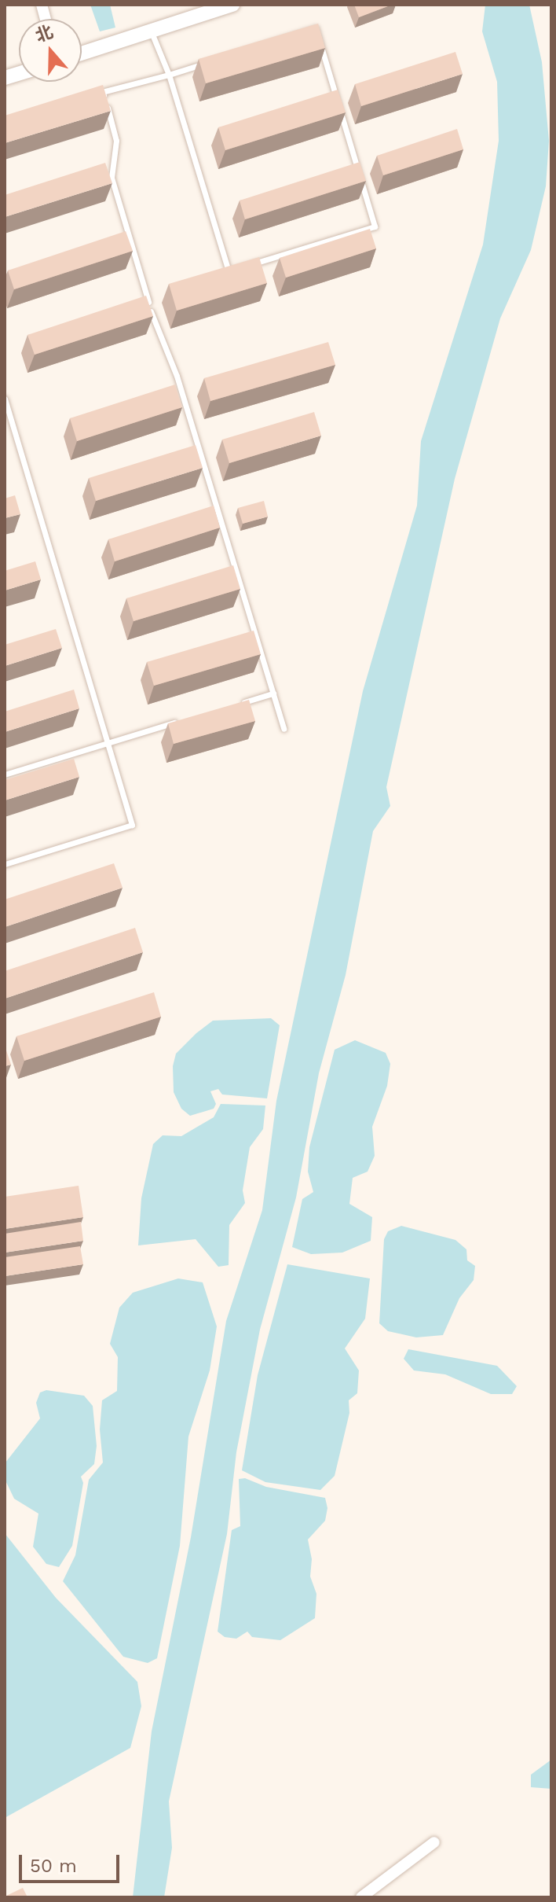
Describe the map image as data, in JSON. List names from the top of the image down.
{
  "scale_bar": "50 m",
  "north": "top"
}
